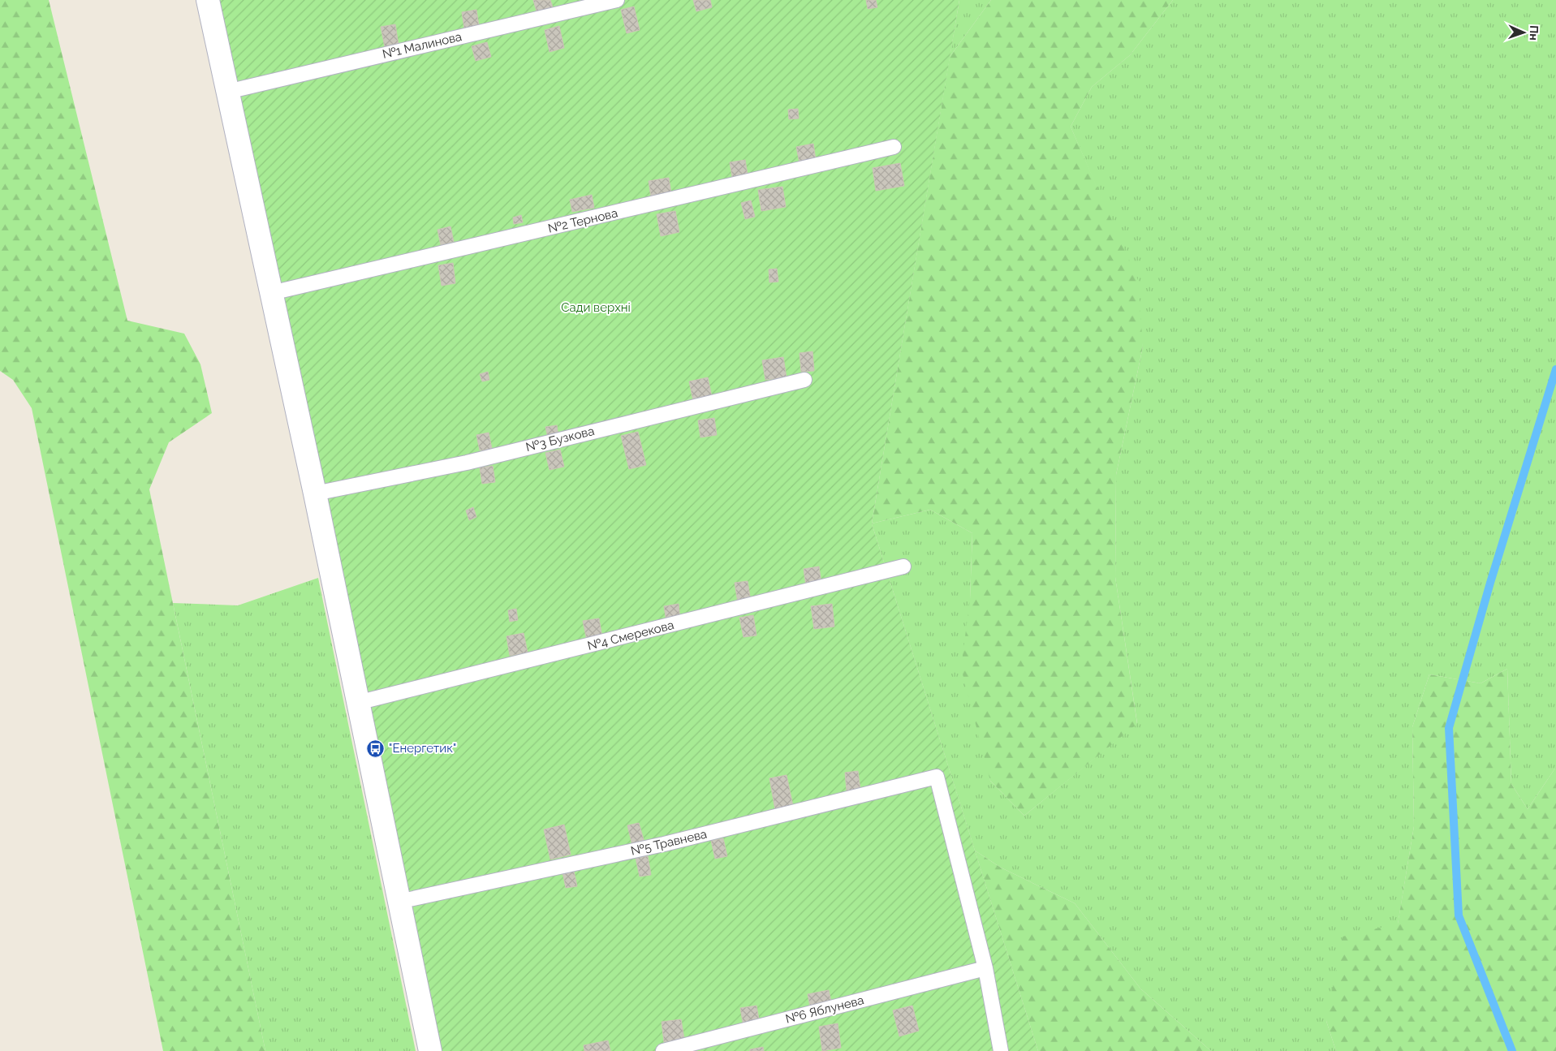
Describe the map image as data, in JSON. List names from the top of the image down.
{
  "streets": {
    "lane": [
      "№1 Малинова",
      "№2 Тернова",
      "№3 Бузкова",
      "№4 Смерекова",
      "№5 Травнева",
      "№6 Яблунева"
    ]
  },
  "crossings": [
    ["№5 Травнева", "№6 Яблунева"]
  ],
  "parks": ["Сади верхні"],
  "places": {
    "bus stop": ["\"Енергетик\""]
  },
  "north": "right"
}
